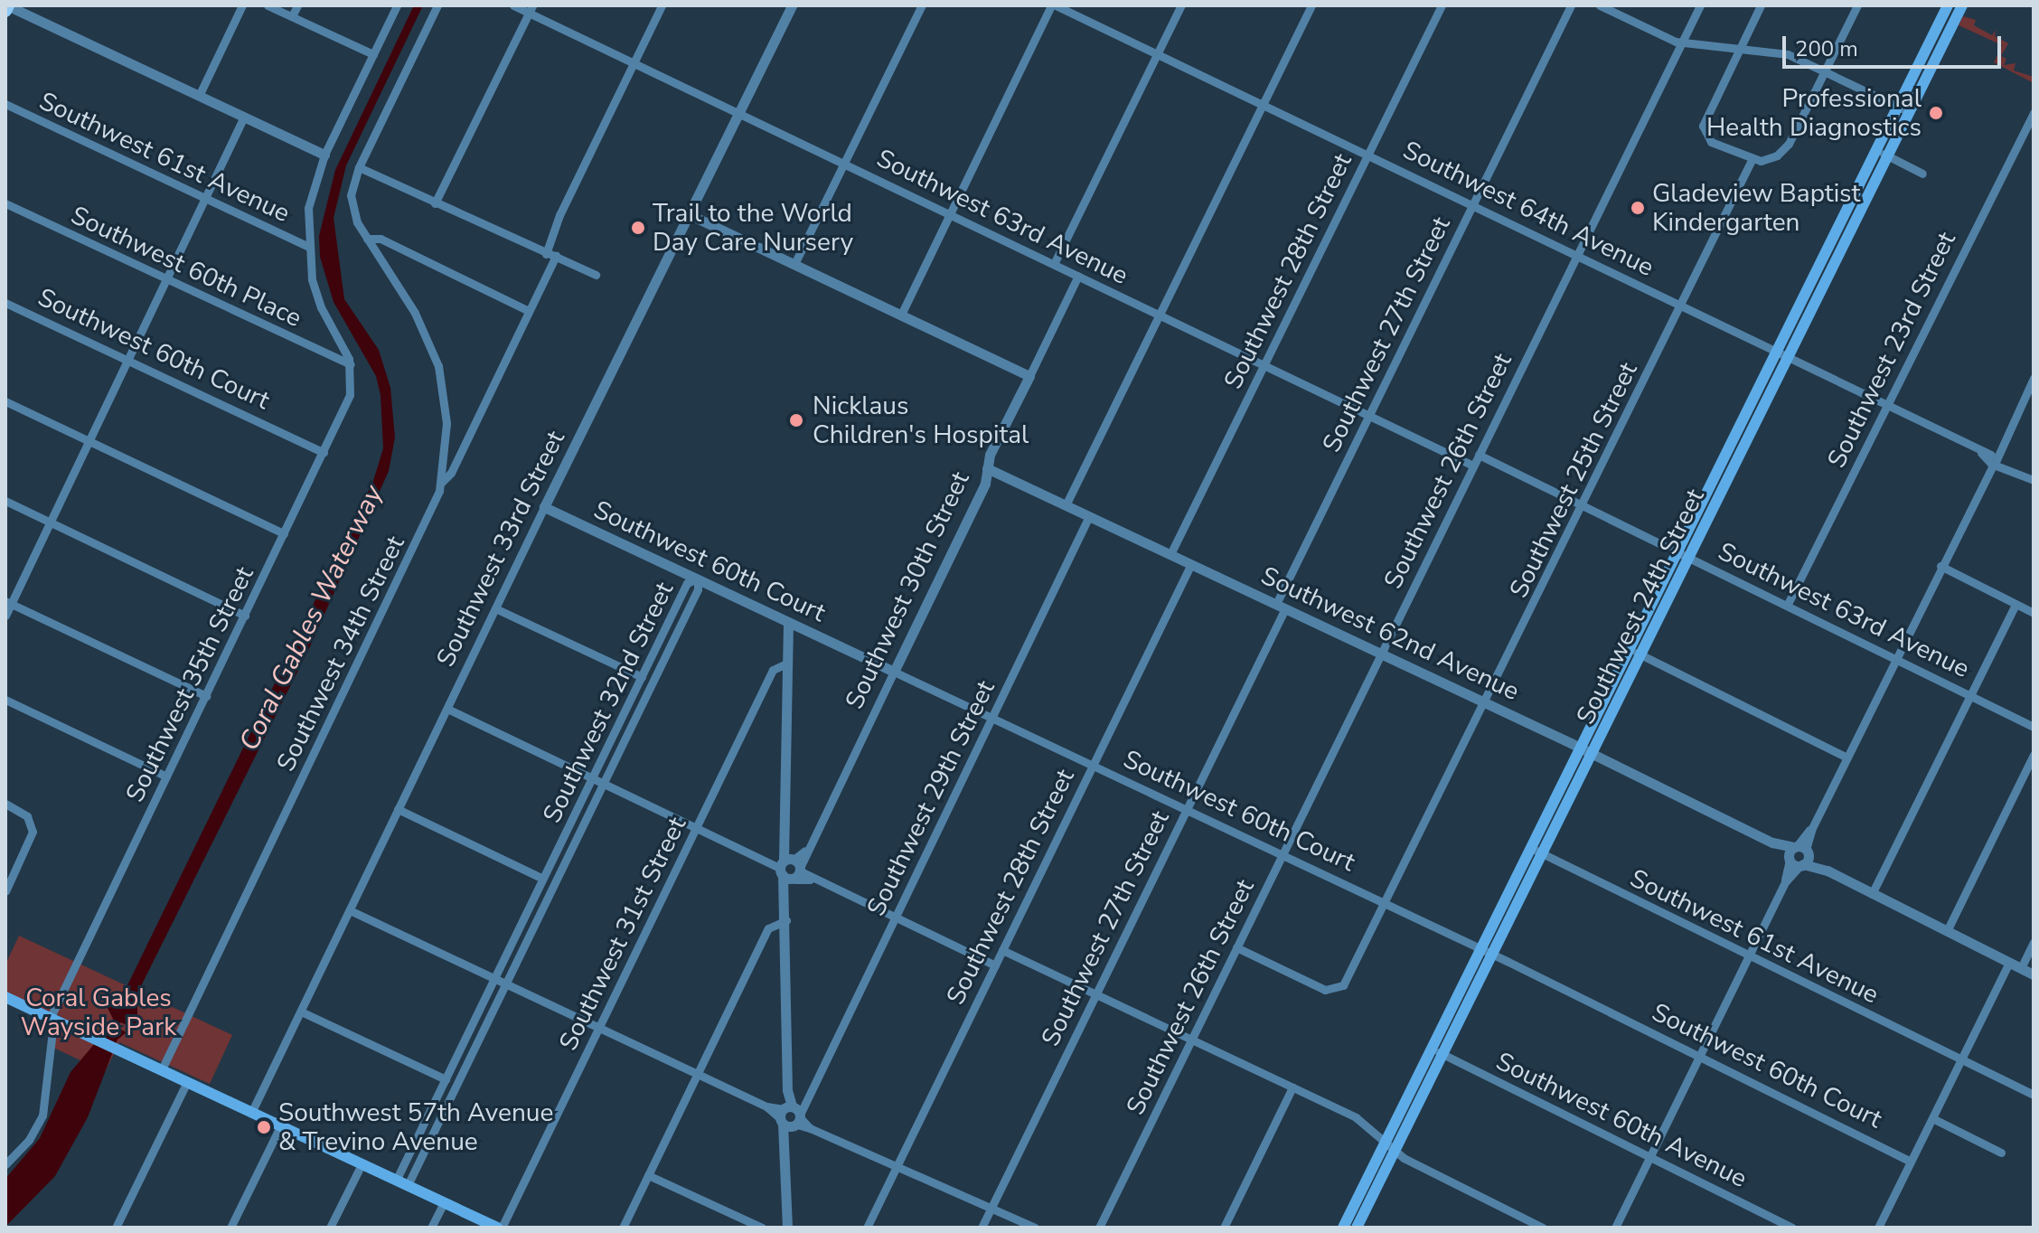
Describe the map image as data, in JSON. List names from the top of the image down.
{
  "streets": {
    "main road": ["Southwest 24th Street"],
    "street": [
      "Southwest 61st Avenue",
      "Southwest 64th Avenue",
      "Southwest 63rd Avenue",
      "Southwest 60th Place",
      "Southwest 28th Street",
      "Southwest 27th Street",
      "Southwest 60th Court",
      "Southwest 23rd Street",
      "Southwest 26th Street",
      "Southwest 25th Street",
      "Southwest 33rd Street",
      "Southwest 30th Street",
      "Southwest 62nd Avenue",
      "Southwest 34th Street",
      "Southwest 35th Street",
      "Southwest 32nd Street",
      "Southwest 29th Street",
      "Southwest 31st Street",
      "Southwest 60th Avenue"
    ]
  },
  "crossings": [
    ["Southwest 61st Avenue", "Southwest 24th Street"],
    ["Southwest 64th Avenue", "Southwest 28th Street"],
    ["Southwest 64th Avenue", "Southwest 27th Street"],
    ["Southwest 64th Avenue", "Southwest 23rd Street"],
    ["Southwest 64th Avenue", "Southwest 26th Street"],
    ["Southwest 64th Avenue", "Southwest 25th Street"],
    ["Southwest 64th Avenue", "Southwest 24th Street"],
    ["Southwest 63rd Avenue", "Southwest 28th Street"],
    ["Southwest 63rd Avenue", "Southwest 27th Street"],
    ["Southwest 63rd Avenue", "Southwest 23rd Street"],
    ["Southwest 63rd Avenue", "Southwest 26th Street"],
    ["Southwest 63rd Avenue", "Southwest 25th Street"],
    ["Southwest 63rd Avenue", "Southwest 33rd Street"],
    ["Southwest 63rd Avenue", "Southwest 30th Street"],
    ["Southwest 63rd Avenue", "Southwest 24th Street"],
    ["Southwest 60th Place", "Southwest 35th Street"],
    ["Southwest 28th Street", "Southwest 60th Court"],
    ["Southwest 28th Street", "Southwest 62nd Avenue"],
    ["Southwest 27th Street", "Southwest 60th Court"],
    ["Southwest 27th Street", "Southwest 62nd Avenue"],
    ["Southwest 60th Court", "Southwest 26th Street"],
    ["Southwest 60th Court", "Southwest 25th Street"],
    ["Southwest 60th Court", "Southwest 33rd Street"],
    ["Southwest 60th Court", "Southwest 30th Street"],
    ["Southwest 60th Court", "Southwest 24th Street"],
    ["Southwest 60th Court", "Southwest 35th Street"],
    ["Southwest 60th Court", "Southwest 32nd Street"],
    ["Southwest 60th Court", "Southwest 29th Street"],
    ["Southwest 26th Street", "Southwest 25th Street"],
    ["Southwest 26th Street", "Southwest 62nd Avenue"],
    ["Southwest 25th Street", "Southwest 62nd Avenue"],
    ["Southwest 30th Street", "Southwest 62nd Avenue"],
    ["Southwest 24th Street", "Southwest 62nd Avenue"],
    ["Southwest 24th Street", "Southwest 60th Avenue"],
    ["Southwest 62nd Avenue", "Southwest 29th Street"]
  ],
  "water": ["Coral Gables Waterway"],
  "parks": ["Coral Gables Wayside Park"],
  "places": [
    "Professional Health Diagnostics",
    "Gladeview Baptist Kindergarten",
    "Trail to the World Day Care Nursery",
    "Nicklaus Children's Hospital",
    "Southwest 57th Avenue & Trevino Avenue"
  ],
  "scale_bar": "200 m"
}
